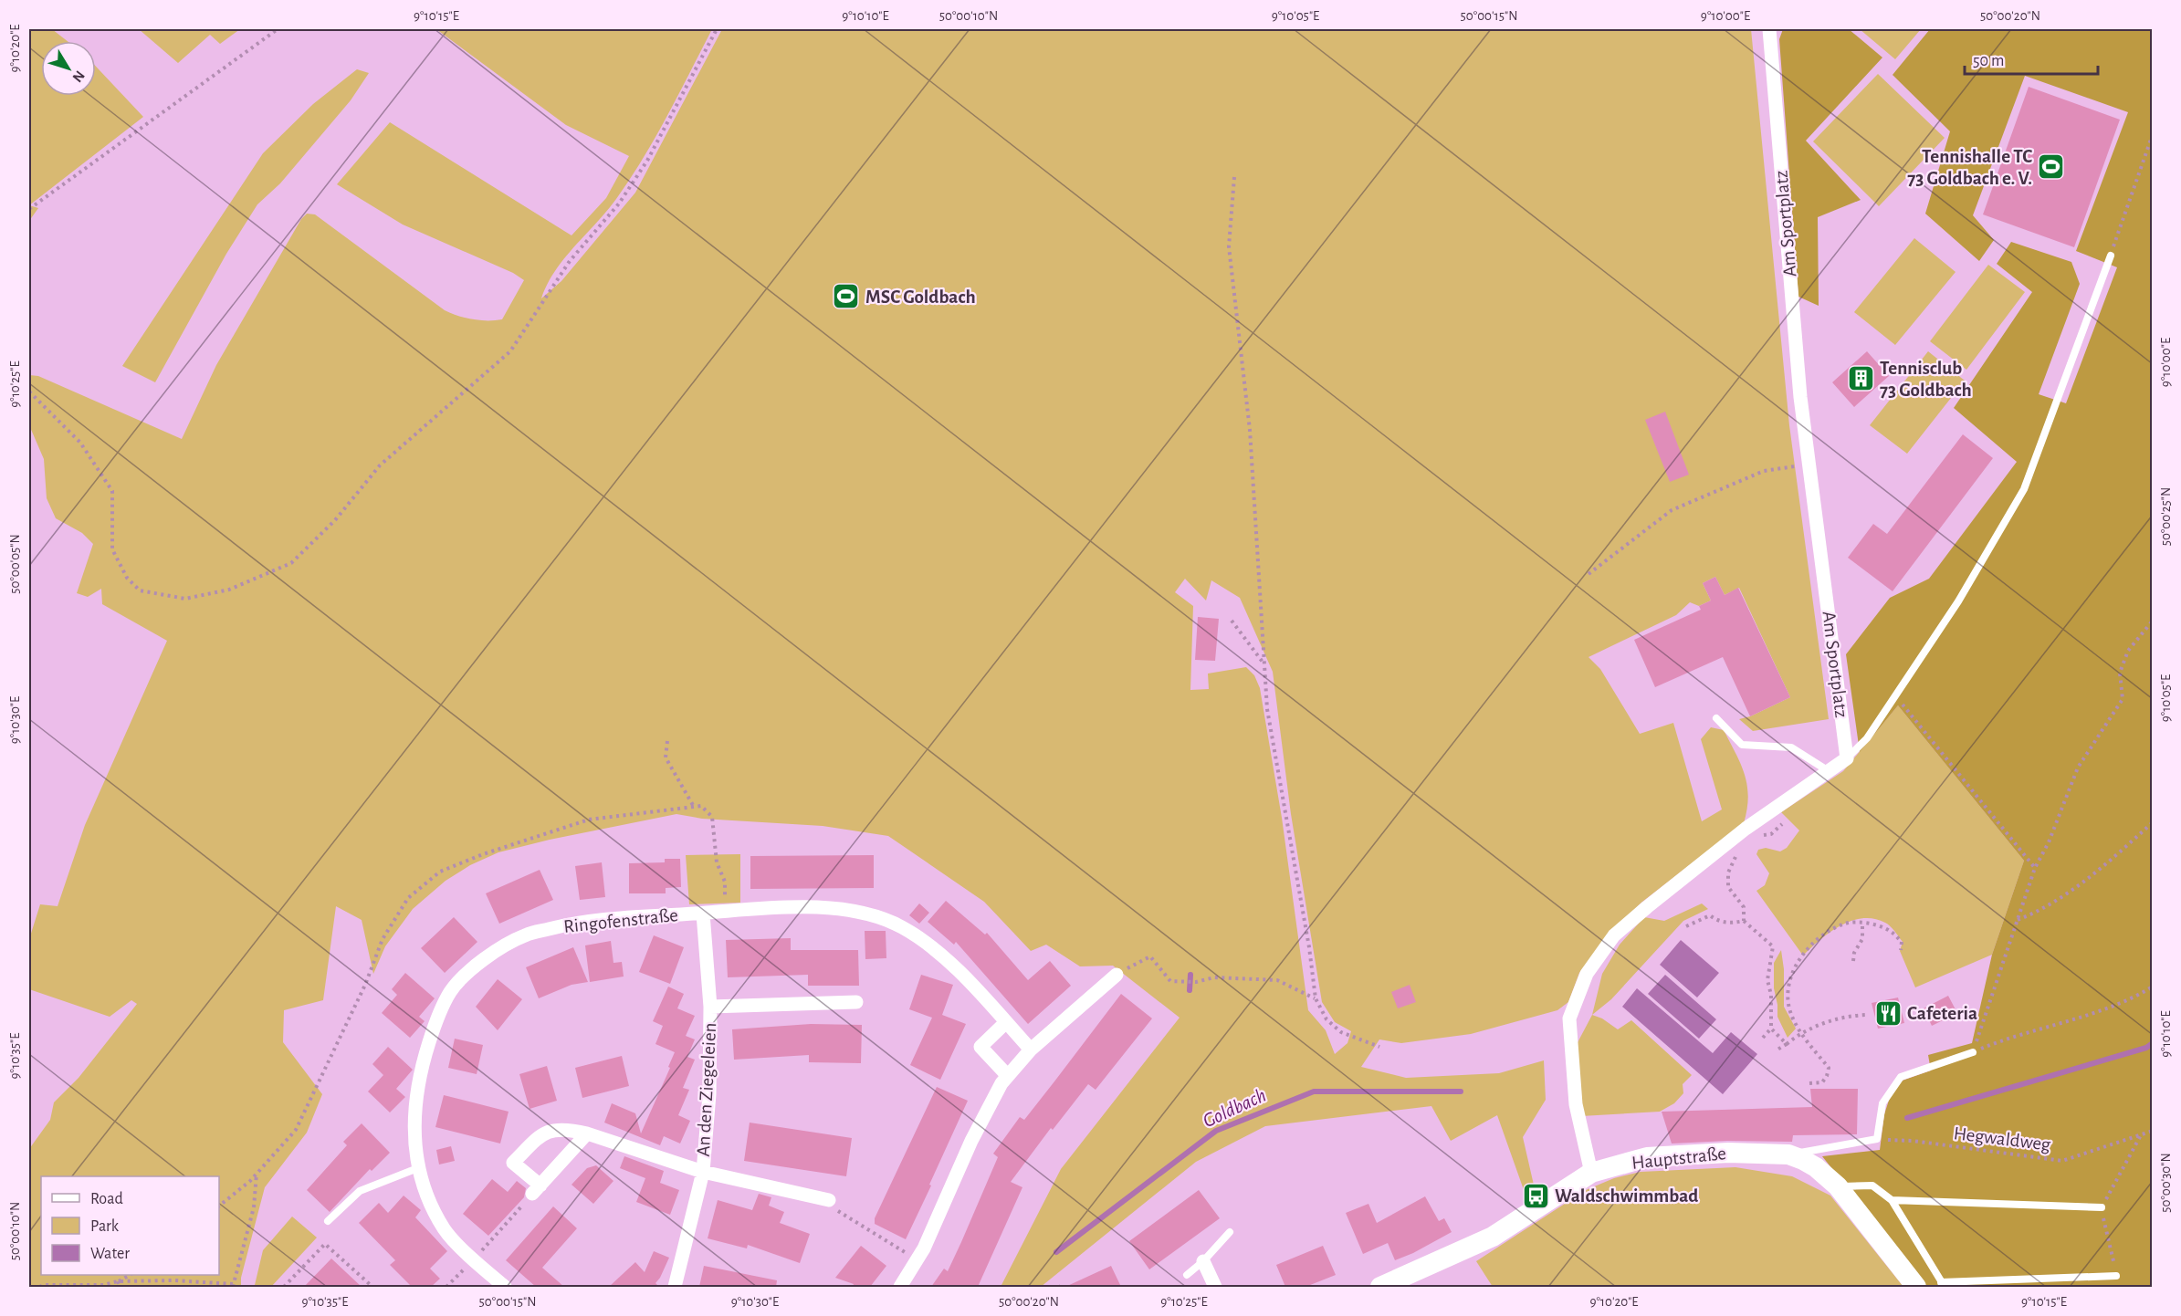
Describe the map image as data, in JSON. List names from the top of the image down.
{
  "streets": {
    "street": [
      "Am Sportplatz",
      "Ringofenstraße",
      "An den Ziegeleien",
      "Hauptstraße"
    ],
    "path": ["Hegwaldweg"]
  },
  "crossings": [
    ["Ringofenstraße", "An den Ziegeleien"]
  ],
  "water": ["Goldbach"],
  "places": {
    "sports": ["Tennishalle TC 73 Goldbach e. V.", "MSC Goldbach"],
    "building": ["Tennisclub 73 Goldbach"],
    "restaurant": ["Cafeteria"],
    "bus stop": ["Waldschwimmbad"]
  },
  "legend": ["Road", "Park", "Water"],
  "scale_bar": "50 m",
  "north": "bottom right",
  "coordinates": [
    "9°10'15\"E",
    "9°10'10\"E",
    "50°00'10\"N",
    "9°10'05\"E",
    "50°00'15\"N",
    "9°10'00\"E",
    "50°00'20\"N",
    "9°10'20\"E",
    "9°10'25\"E",
    "50°00'25\"N",
    "50°00'05\"N",
    "9°10'30\"E",
    "9°10'35\"E",
    "50°00'30\"N"
  ]
}
